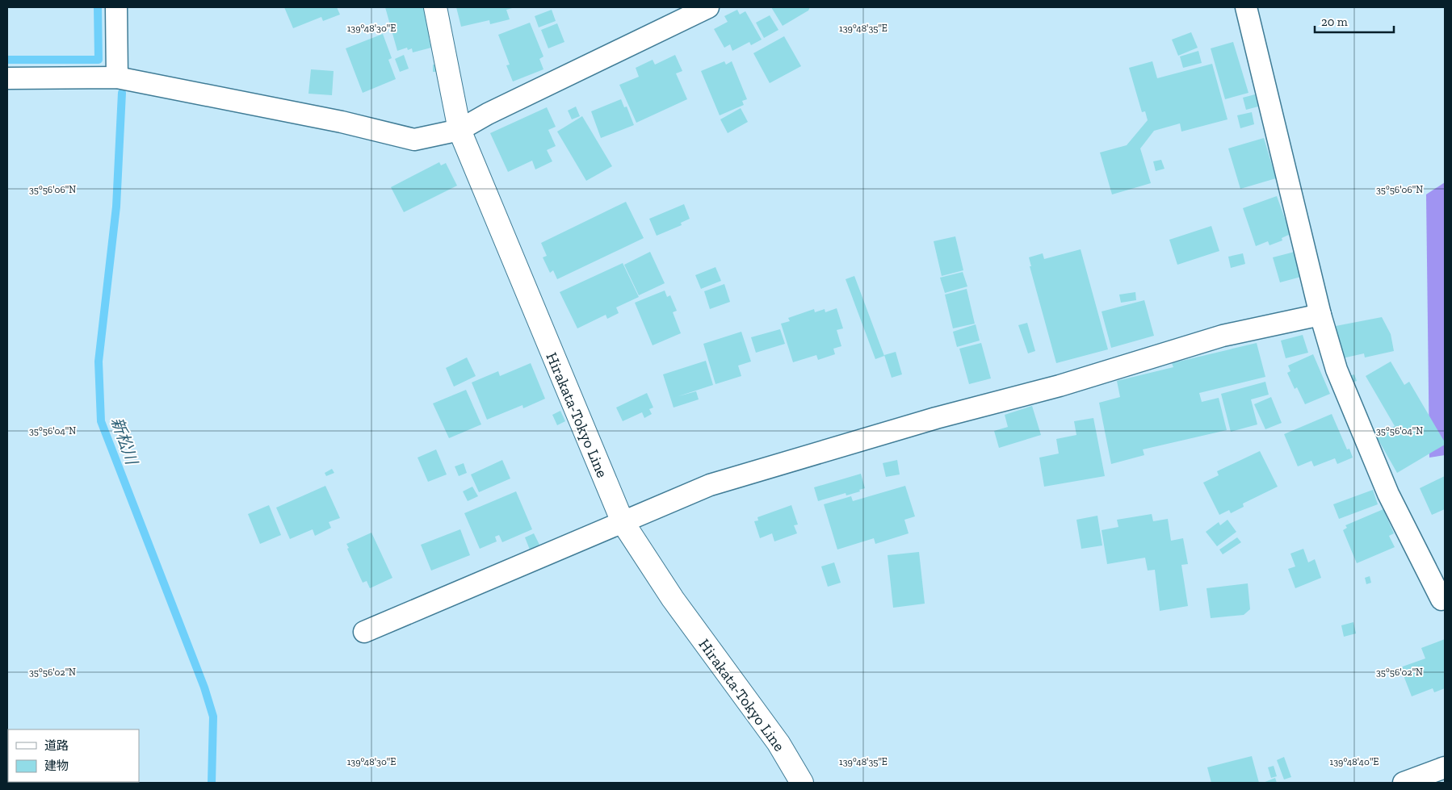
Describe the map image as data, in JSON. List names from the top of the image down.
{
  "streets": {
    "main road": ["Hirakata-Tokyo Line"]
  },
  "water": ["新松川"],
  "legend": ["道路", "建物"],
  "scale_bar": "20 m",
  "coordinates": [
    "139°48'30\"E",
    "139°48'35\"E",
    "35°56'06\"N",
    "35°56'04\"N",
    "35°56'02\"N",
    "139°48'40\"E"
  ]
}
